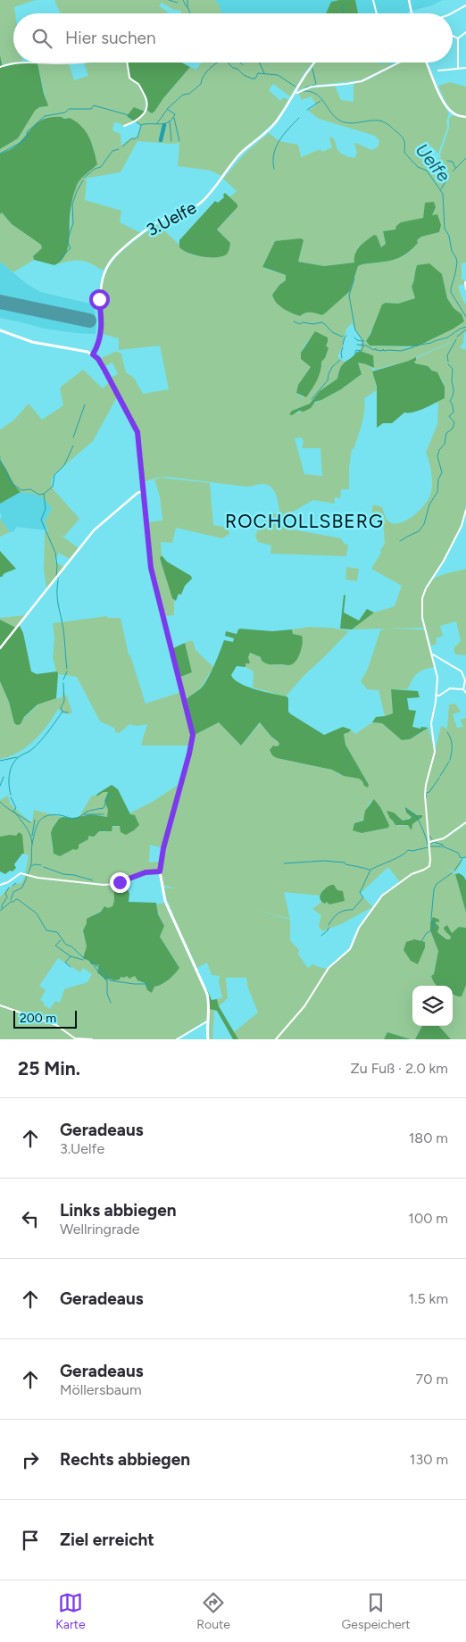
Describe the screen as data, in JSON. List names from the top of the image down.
{
  "streets": {
    "street": ["3.Uelfe"]
  },
  "districts": ["ROCHOLLSBERG"],
  "water": ["Uelfe"],
  "scale_bar": "200 m",
  "page": {
    "search": "Hier suchen",
    "scale": "200 m",
    "heading": ["25 Min.", "Zu Fuß · 2.0 km"],
    "list": [
      ["Geradeaus", "3.Uelfe", "180 m"],
      ["Links abbiegen", "Wellringrade", "100 m"],
      ["Geradeaus", "1.5 km"],
      ["Geradeaus", "Möllersbaum", "70 m"],
      ["Rechts abbiegen", "130 m"],
      "Ziel erreicht"
    ],
    "nav": ["Karte", "Route", "Gespeichert"]
  }
}
